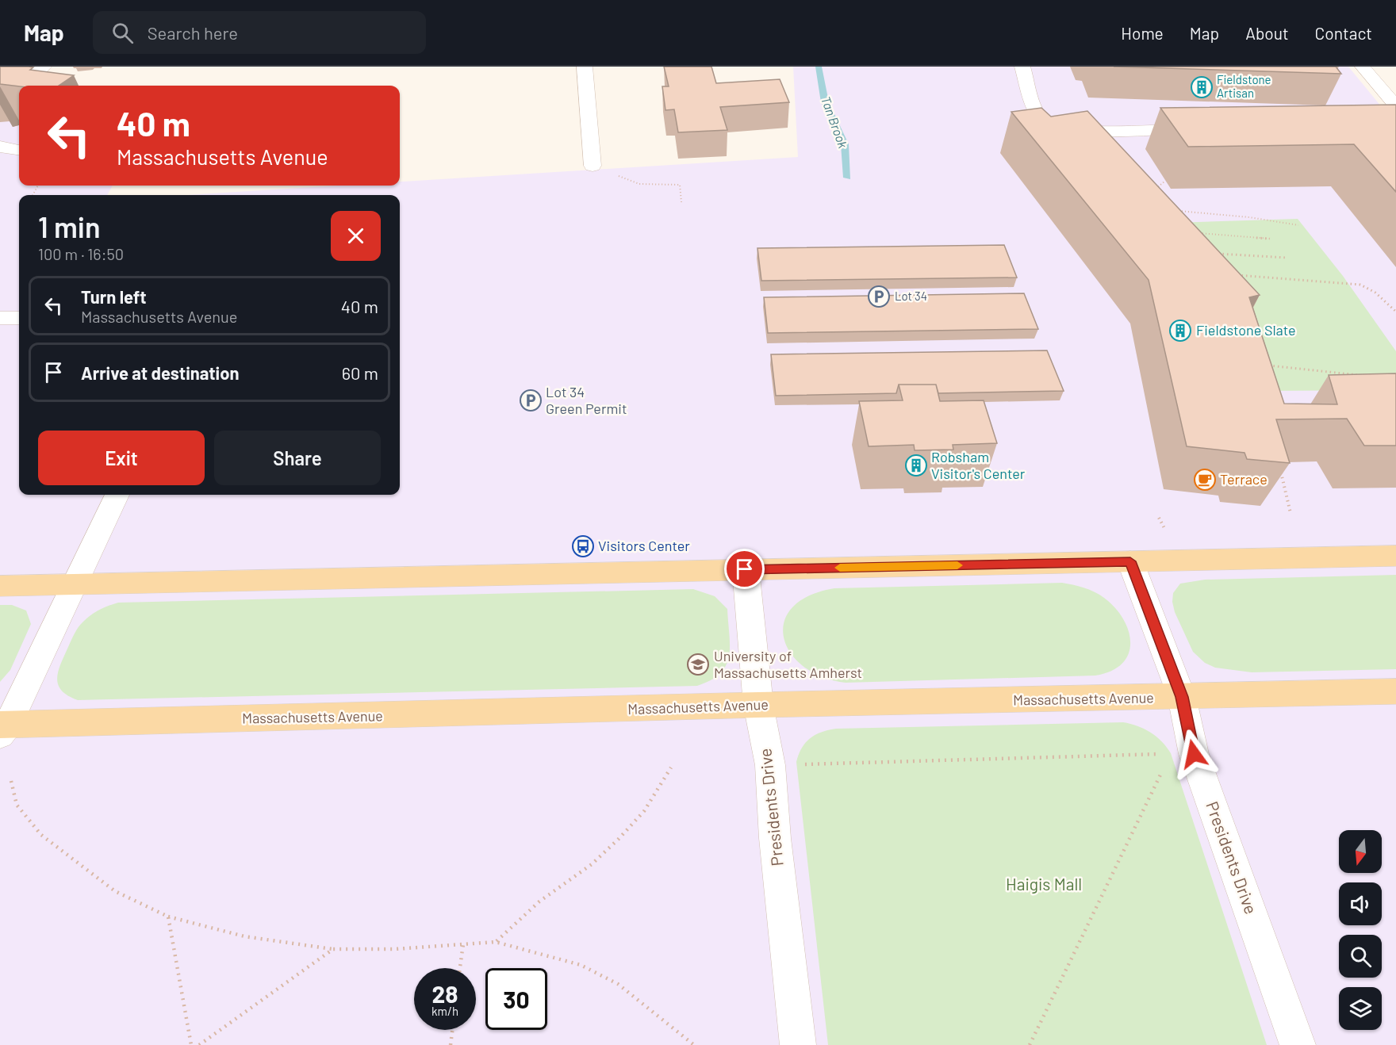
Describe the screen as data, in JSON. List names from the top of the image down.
{
  "streets": {
    "main road": ["Massachusetts Avenue"],
    "street": ["Presidents Drive"]
  },
  "crossings": [
    ["Massachusetts Avenue", "Presidents Drive"]
  ],
  "water": ["Tan Brook"],
  "parks": ["Haigis Mall"],
  "places": {
    "building": ["Fieldstone Artisan", "Fieldstone Slate", "Robsham Visitor's Center"],
    "parking": ["Lot 34", "Lot 34 Green Permit"],
    "cafe": ["Terrace"],
    "bus stop": ["Visitors Center"],
    "school or university": ["University of Massachusetts Amherst"]
  },
  "north": "bottom",
  "page": {
    "header": "Map",
    "search": "Search here",
    "nav": [
      "Home",
      "Map",
      "About",
      "Contact"
    ],
    "turn": ["40 m", "Massachusetts Avenue"],
    "heading": ["1 min", "100 m · 16:50"],
    "list": [
      {
        "name": "Turn left",
        "note": "Massachusetts Avenue",
        "value": "40 m"
      },
      {
        "name": "Arrive at destination",
        "value": "60 m"
      }
    ],
    "buttons": ["Exit", "Share"],
    "speed": "28 km/h",
    "limit": "30"
  }
}
